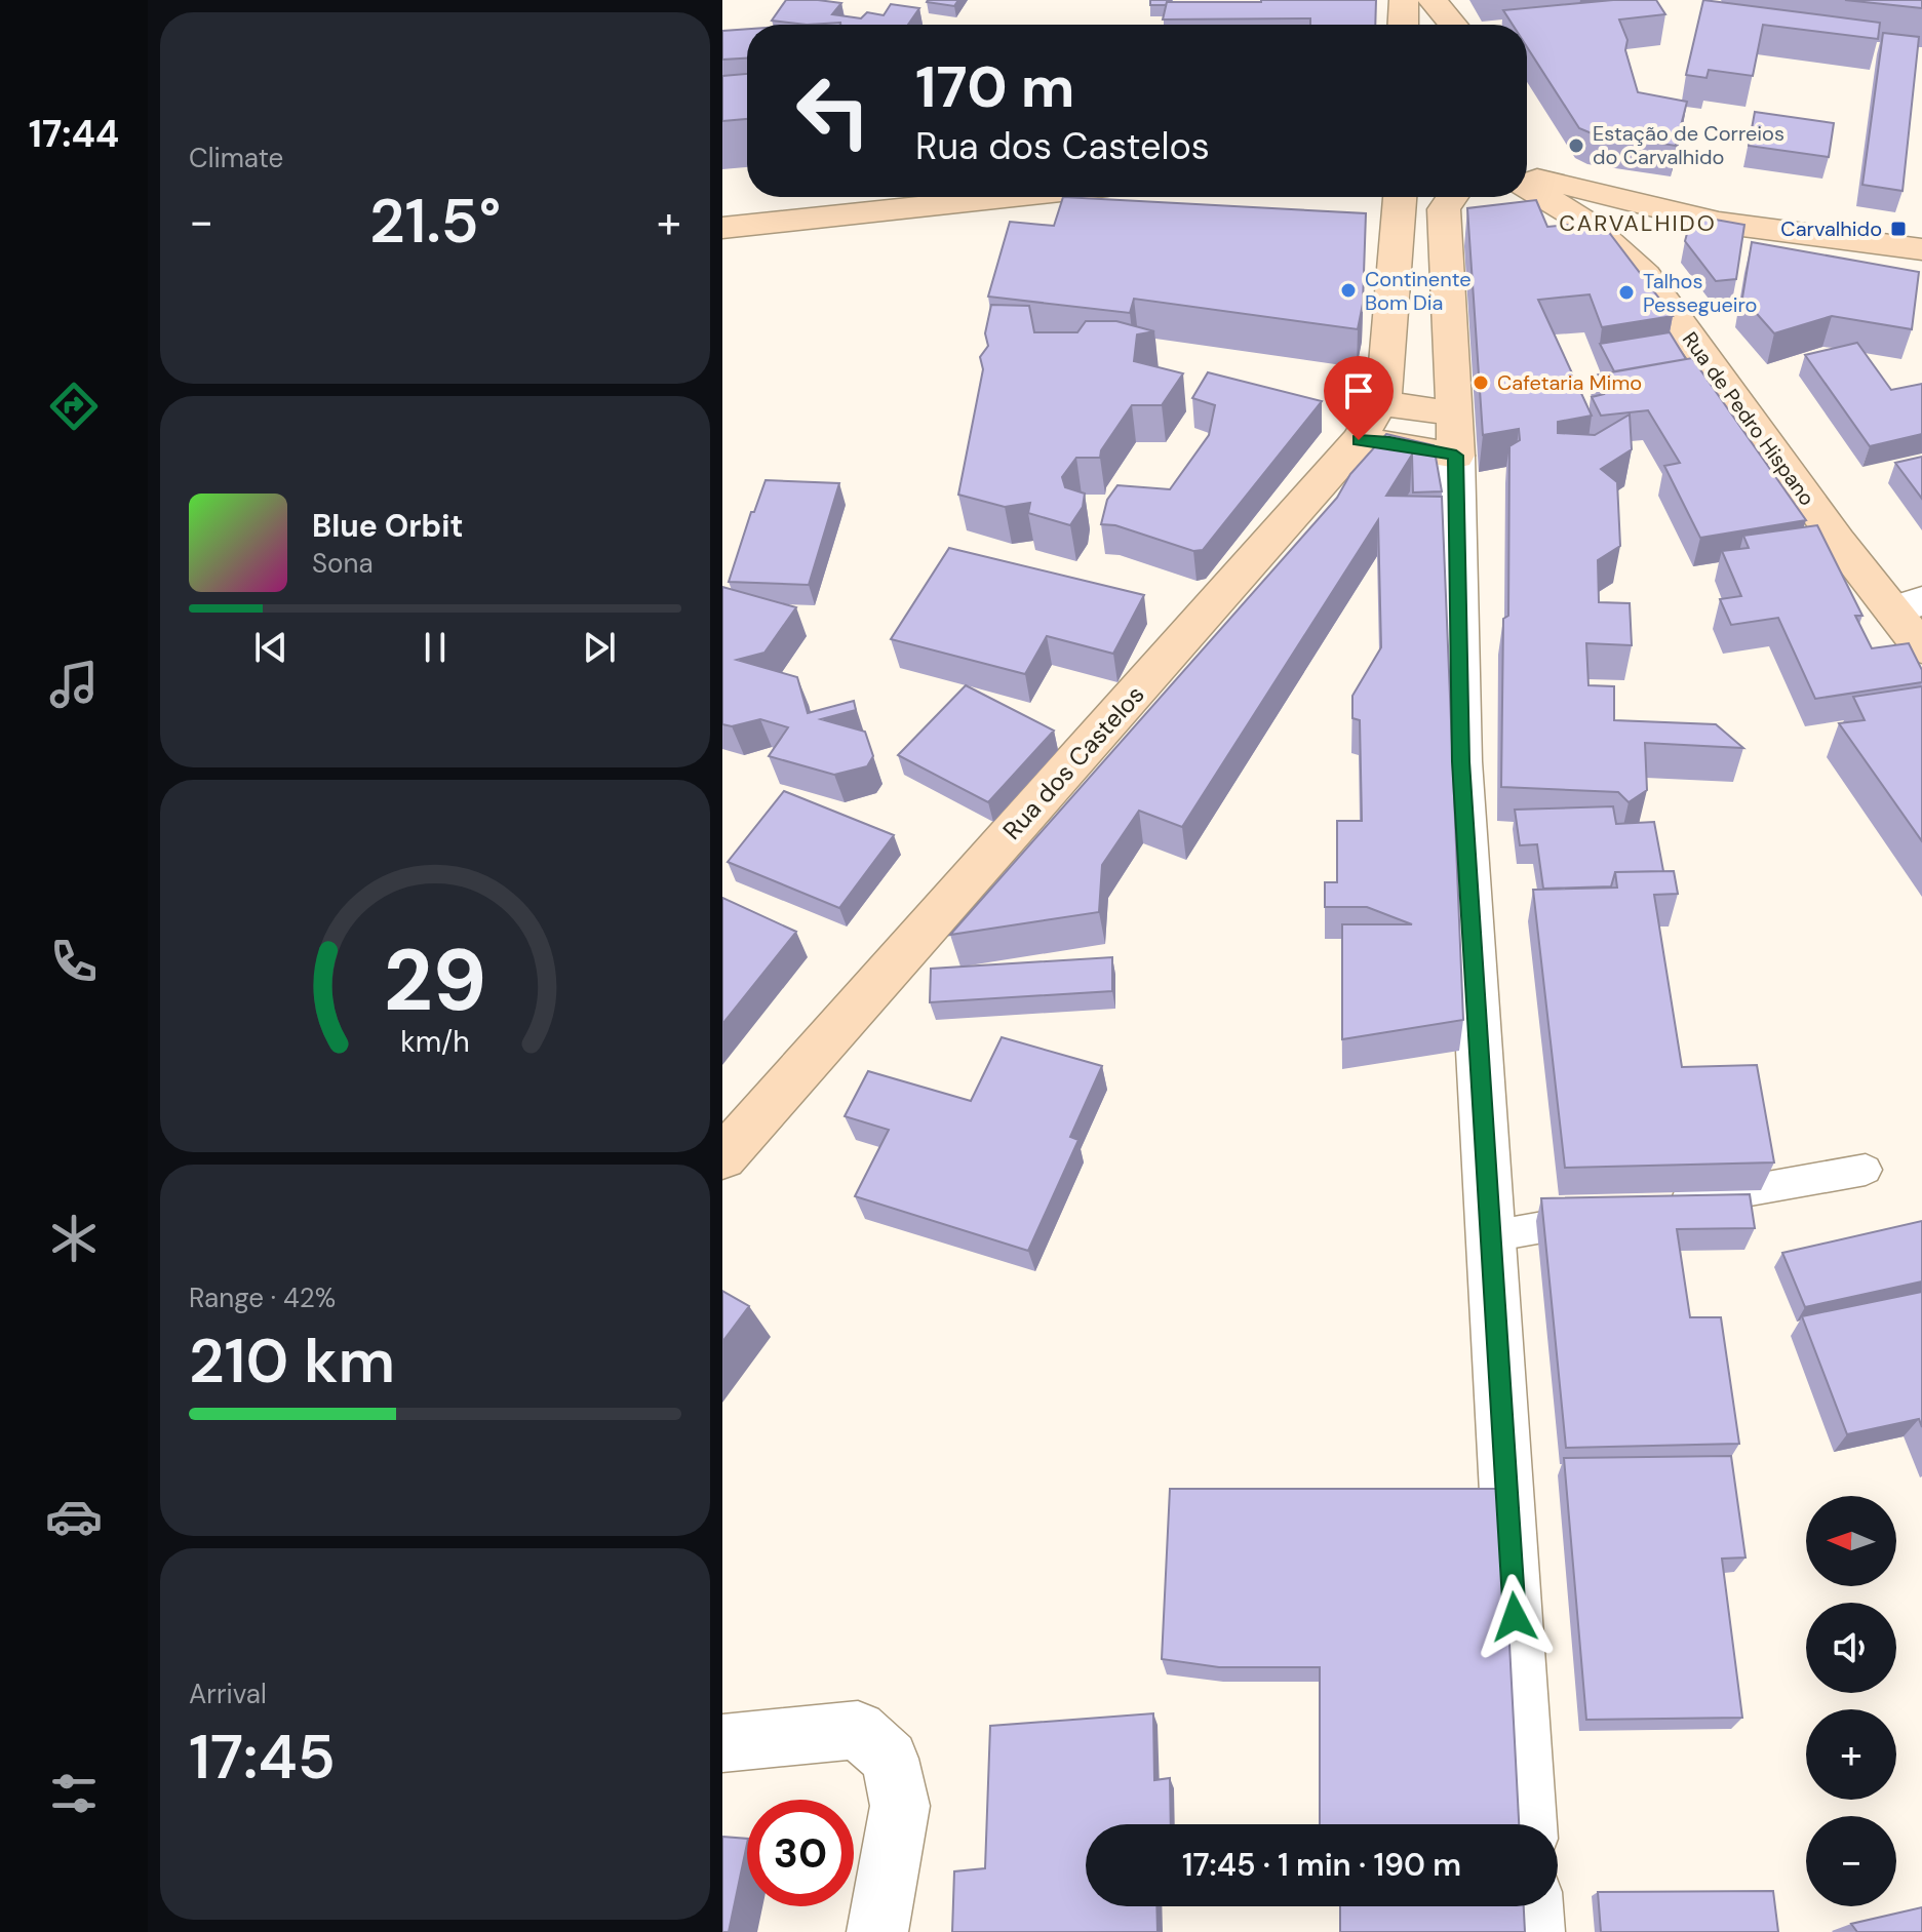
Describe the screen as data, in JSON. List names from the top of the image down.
{
  "streets": {
    "main road": ["Rua de Pedro Hispano", "Rua dos Castelos"]
  },
  "districts": ["CARVALHIDO"],
  "places": {
    "other": [
      "Estação de Correios do Carvalhido",
      "Continente Bom Dia",
      "Talhos Pessegueiro",
      "Cafetaria Mimo"
    ],
    "transit": ["Carvalhido"]
  },
  "north": "left",
  "page": {
    "tabs": "17:44",
    "tile": [
      "Climate",
      ["Range · 42%", "210 km"],
      ["Arrival", "17:45"]
    ],
    "turn": ["170 m", "Rua dos Castelos"],
    "heat": ["−", "21.5°", "+"],
    "song": ["Blue Orbit", "Sona"],
    "map_buttons": ["+", "−"],
    "limit": "30",
    "trip": "17:45 · 1 min · 190 m",
    "gauge": ["29", "km/h"]
  }
}
